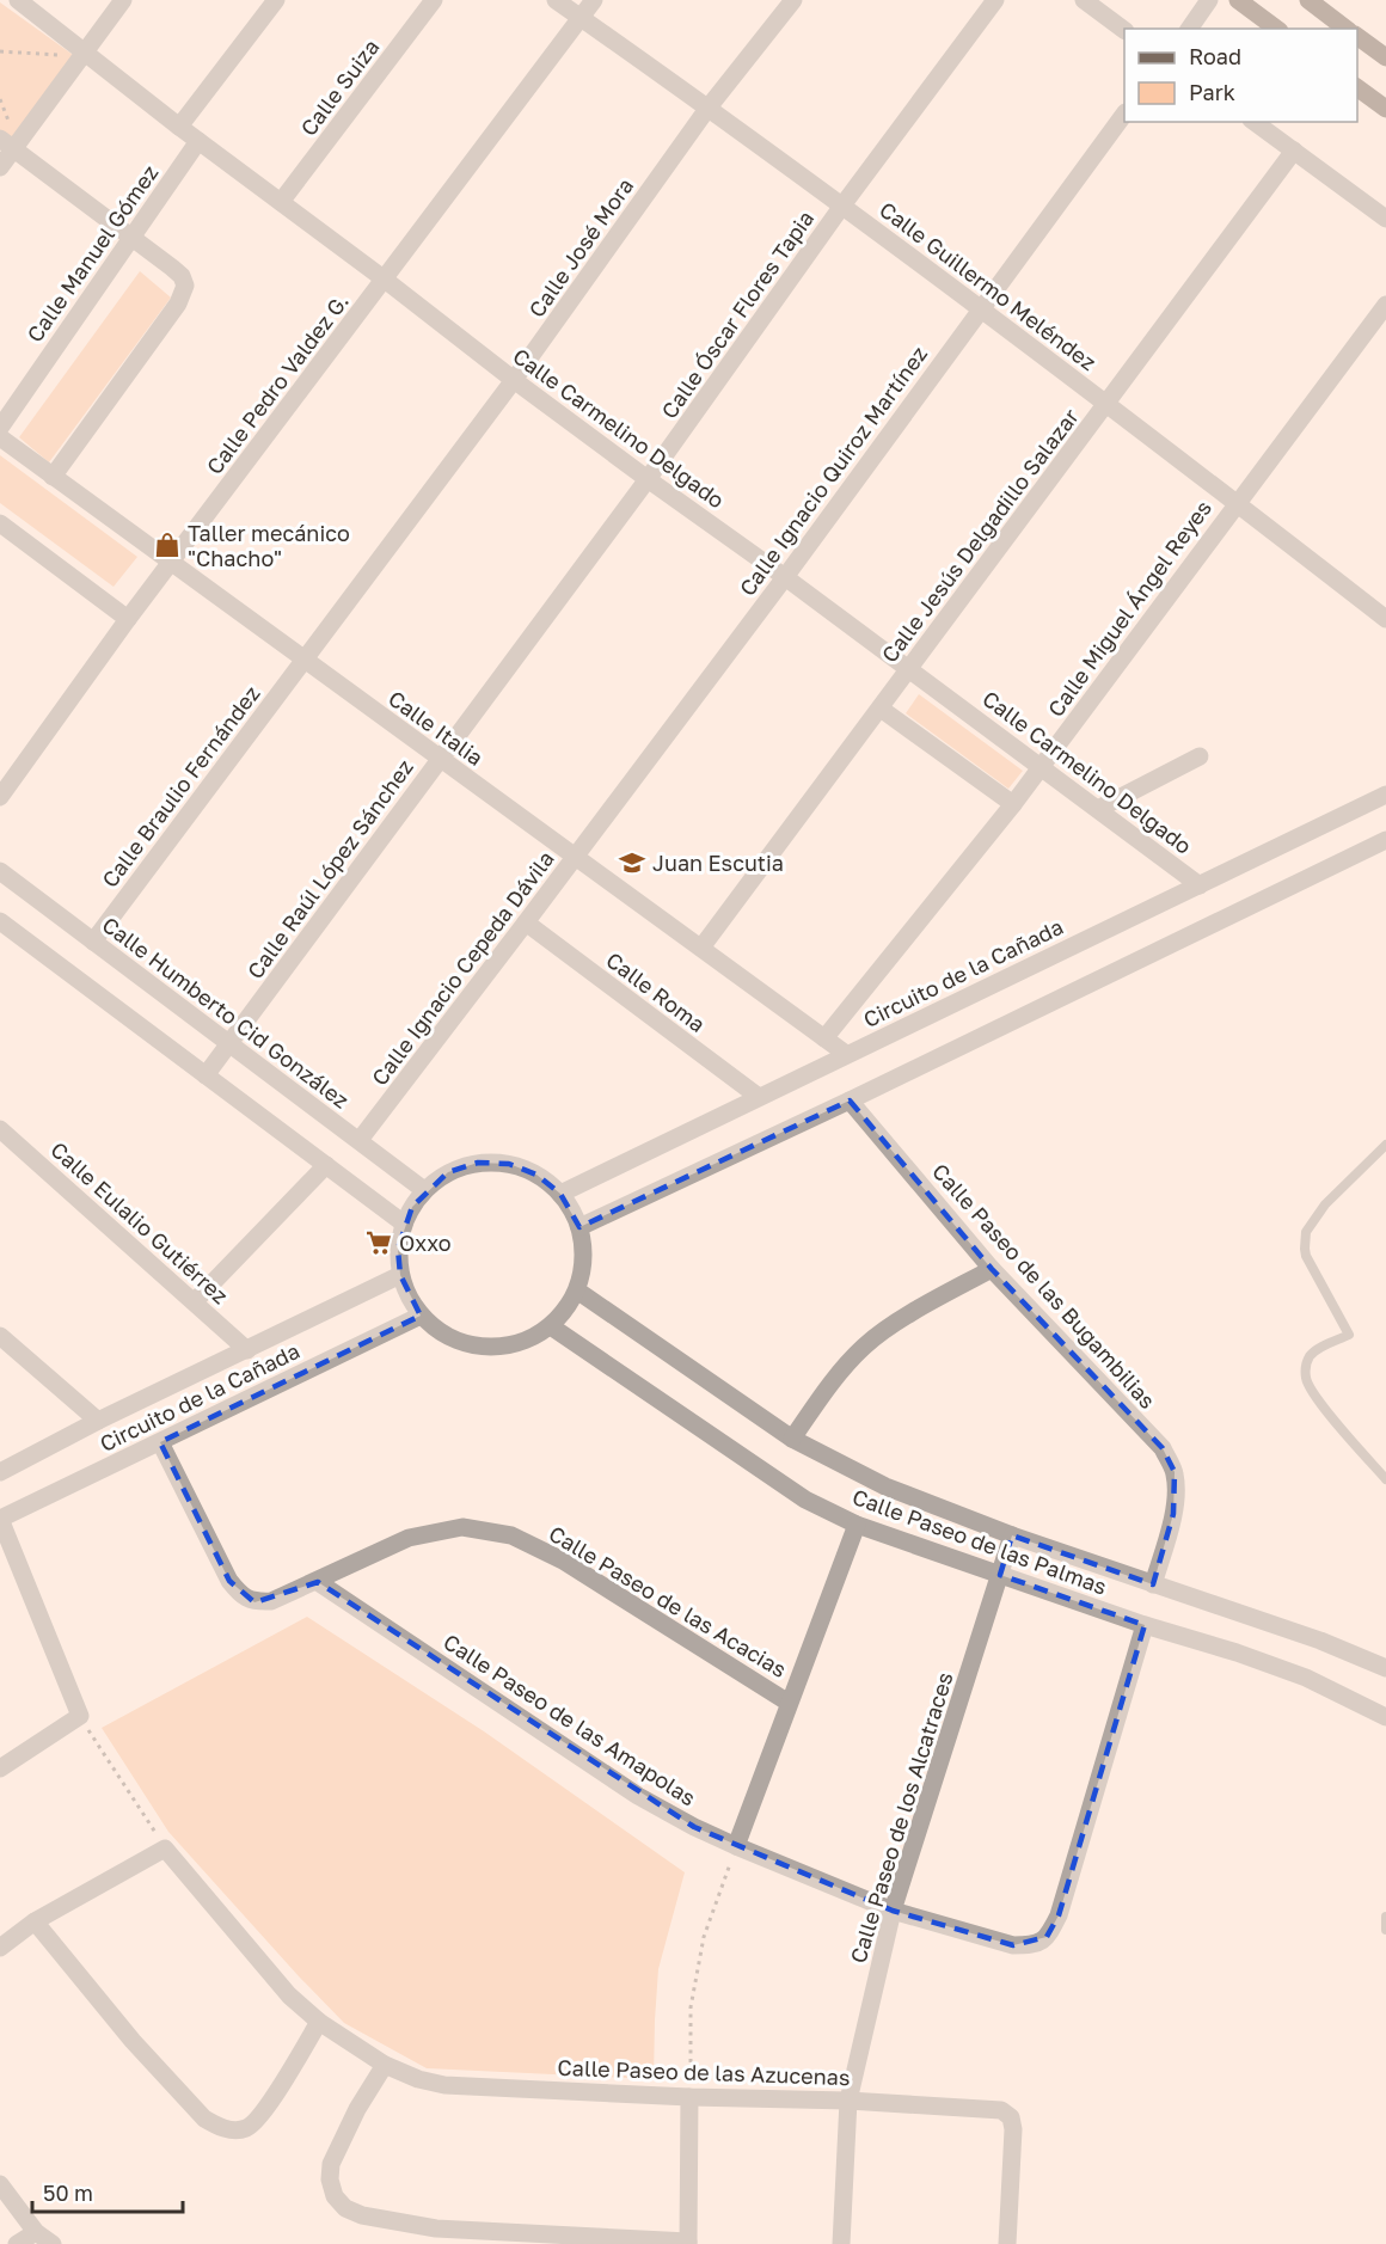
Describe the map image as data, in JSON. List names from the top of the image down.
{
  "streets": {
    "street": [
      "Calle Suiza",
      "Calle José Mora",
      "Calle Manuel Gómez",
      "Calle Guillermo Meléndez",
      "Calle Óscar Flores Tapia",
      "Calle Pedro Valdez G.",
      "Calle Carmelino Delgado",
      "Calle Ignacio Quiroz Martínez",
      "Calle Jesús Delgadillo Salazar",
      "Calle Miguel Ángel Reyes",
      "Calle Italia",
      "Calle Braulio Fernández",
      "Calle Raúl López Sánchez",
      "Calle Ignacio Cepeda Dávila",
      "Circuito de la Cañada",
      "Calle Roma",
      "Calle Humberto Cid González",
      "Calle Eulalio Gutiérrez",
      "Calle Paseo de las Bugambilias",
      "Calle Paseo de las Palmas",
      "Calle Paseo de las Acacias",
      "Calle Paseo de las Amapolas",
      "Calle Paseo de los Alcatraces",
      "Calle Paseo de las Azucenas"
    ]
  },
  "crossings": [
    ["Calle Suiza", "Calle Carmelino Delgado"],
    ["Calle José Mora", "Calle Guillermo Meléndez"],
    ["Calle José Mora", "Calle Carmelino Delgado"],
    ["Calle José Mora", "Calle Italia"],
    ["Calle José Mora", "Calle Braulio Fernández"],
    ["Calle Manuel Gómez", "Calle Carmelino Delgado"],
    ["Calle Guillermo Meléndez", "Calle Óscar Flores Tapia"],
    ["Calle Guillermo Meléndez", "Calle Pedro Valdez G."],
    ["Calle Guillermo Meléndez", "Calle Ignacio Quiroz Martínez"],
    ["Calle Guillermo Meléndez", "Calle Jesús Delgadillo Salazar"],
    ["Calle Guillermo Meléndez", "Calle Miguel Ángel Reyes"],
    ["Calle Óscar Flores Tapia", "Calle Carmelino Delgado"],
    ["Calle Óscar Flores Tapia", "Calle Italia"],
    ["Calle Óscar Flores Tapia", "Calle Raúl López Sánchez"],
    ["Calle Pedro Valdez G.", "Calle Carmelino Delgado"],
    ["Calle Pedro Valdez G.", "Calle Italia"],
    ["Calle Carmelino Delgado", "Calle Ignacio Quiroz Martínez"],
    ["Calle Carmelino Delgado", "Calle Jesús Delgadillo Salazar"],
    ["Calle Carmelino Delgado", "Calle Miguel Ángel Reyes"],
    ["Calle Carmelino Delgado", "Circuito de la Cañada"],
    ["Calle Ignacio Quiroz Martínez", "Calle Italia"],
    ["Calle Ignacio Quiroz Martínez", "Calle Ignacio Cepeda Dávila"],
    ["Calle Jesús Delgadillo Salazar", "Calle Italia"],
    ["Calle Miguel Ángel Reyes", "Calle Italia"],
    ["Calle Italia", "Calle Braulio Fernández"],
    ["Calle Italia", "Calle Raúl López Sánchez"],
    ["Calle Italia", "Calle Ignacio Cepeda Dávila"],
    ["Calle Italia", "Circuito de la Cañada"],
    ["Calle Braulio Fernández", "Calle Humberto Cid González"],
    ["Calle Raúl López Sánchez", "Calle Humberto Cid González"],
    ["Calle Ignacio Cepeda Dávila", "Calle Roma"],
    ["Calle Ignacio Cepeda Dávila", "Calle Humberto Cid González"],
    ["Circuito de la Cañada", "Calle Roma"],
    ["Circuito de la Cañada", "Calle Humberto Cid González"],
    ["Circuito de la Cañada", "Calle Eulalio Gutiérrez"],
    ["Circuito de la Cañada", "Calle Paseo de las Palmas"],
    ["Circuito de la Cañada", "Calle Paseo de las Acacias"],
    ["Calle Humberto Cid González", "Calle Paseo de las Palmas"],
    ["Calle Paseo de las Bugambilias", "Calle Paseo de las Palmas"],
    ["Calle Paseo de las Palmas", "Calle Paseo de las Amapolas"],
    ["Calle Paseo de las Palmas", "Calle Paseo de los Alcatraces"],
    ["Calle Paseo de las Acacias", "Calle Paseo de las Amapolas"],
    ["Calle Paseo de las Amapolas", "Calle Paseo de los Alcatraces"],
    ["Calle Paseo de los Alcatraces", "Calle Paseo de las Azucenas"]
  ],
  "places": {
    "shop": ["Taller mecánico \"Chacho\""],
    "school or university": ["Juan Escutia"],
    "supermarket": ["Oxxo"]
  },
  "legend": ["Road", "Park"],
  "scale_bar": "50 m"
}
